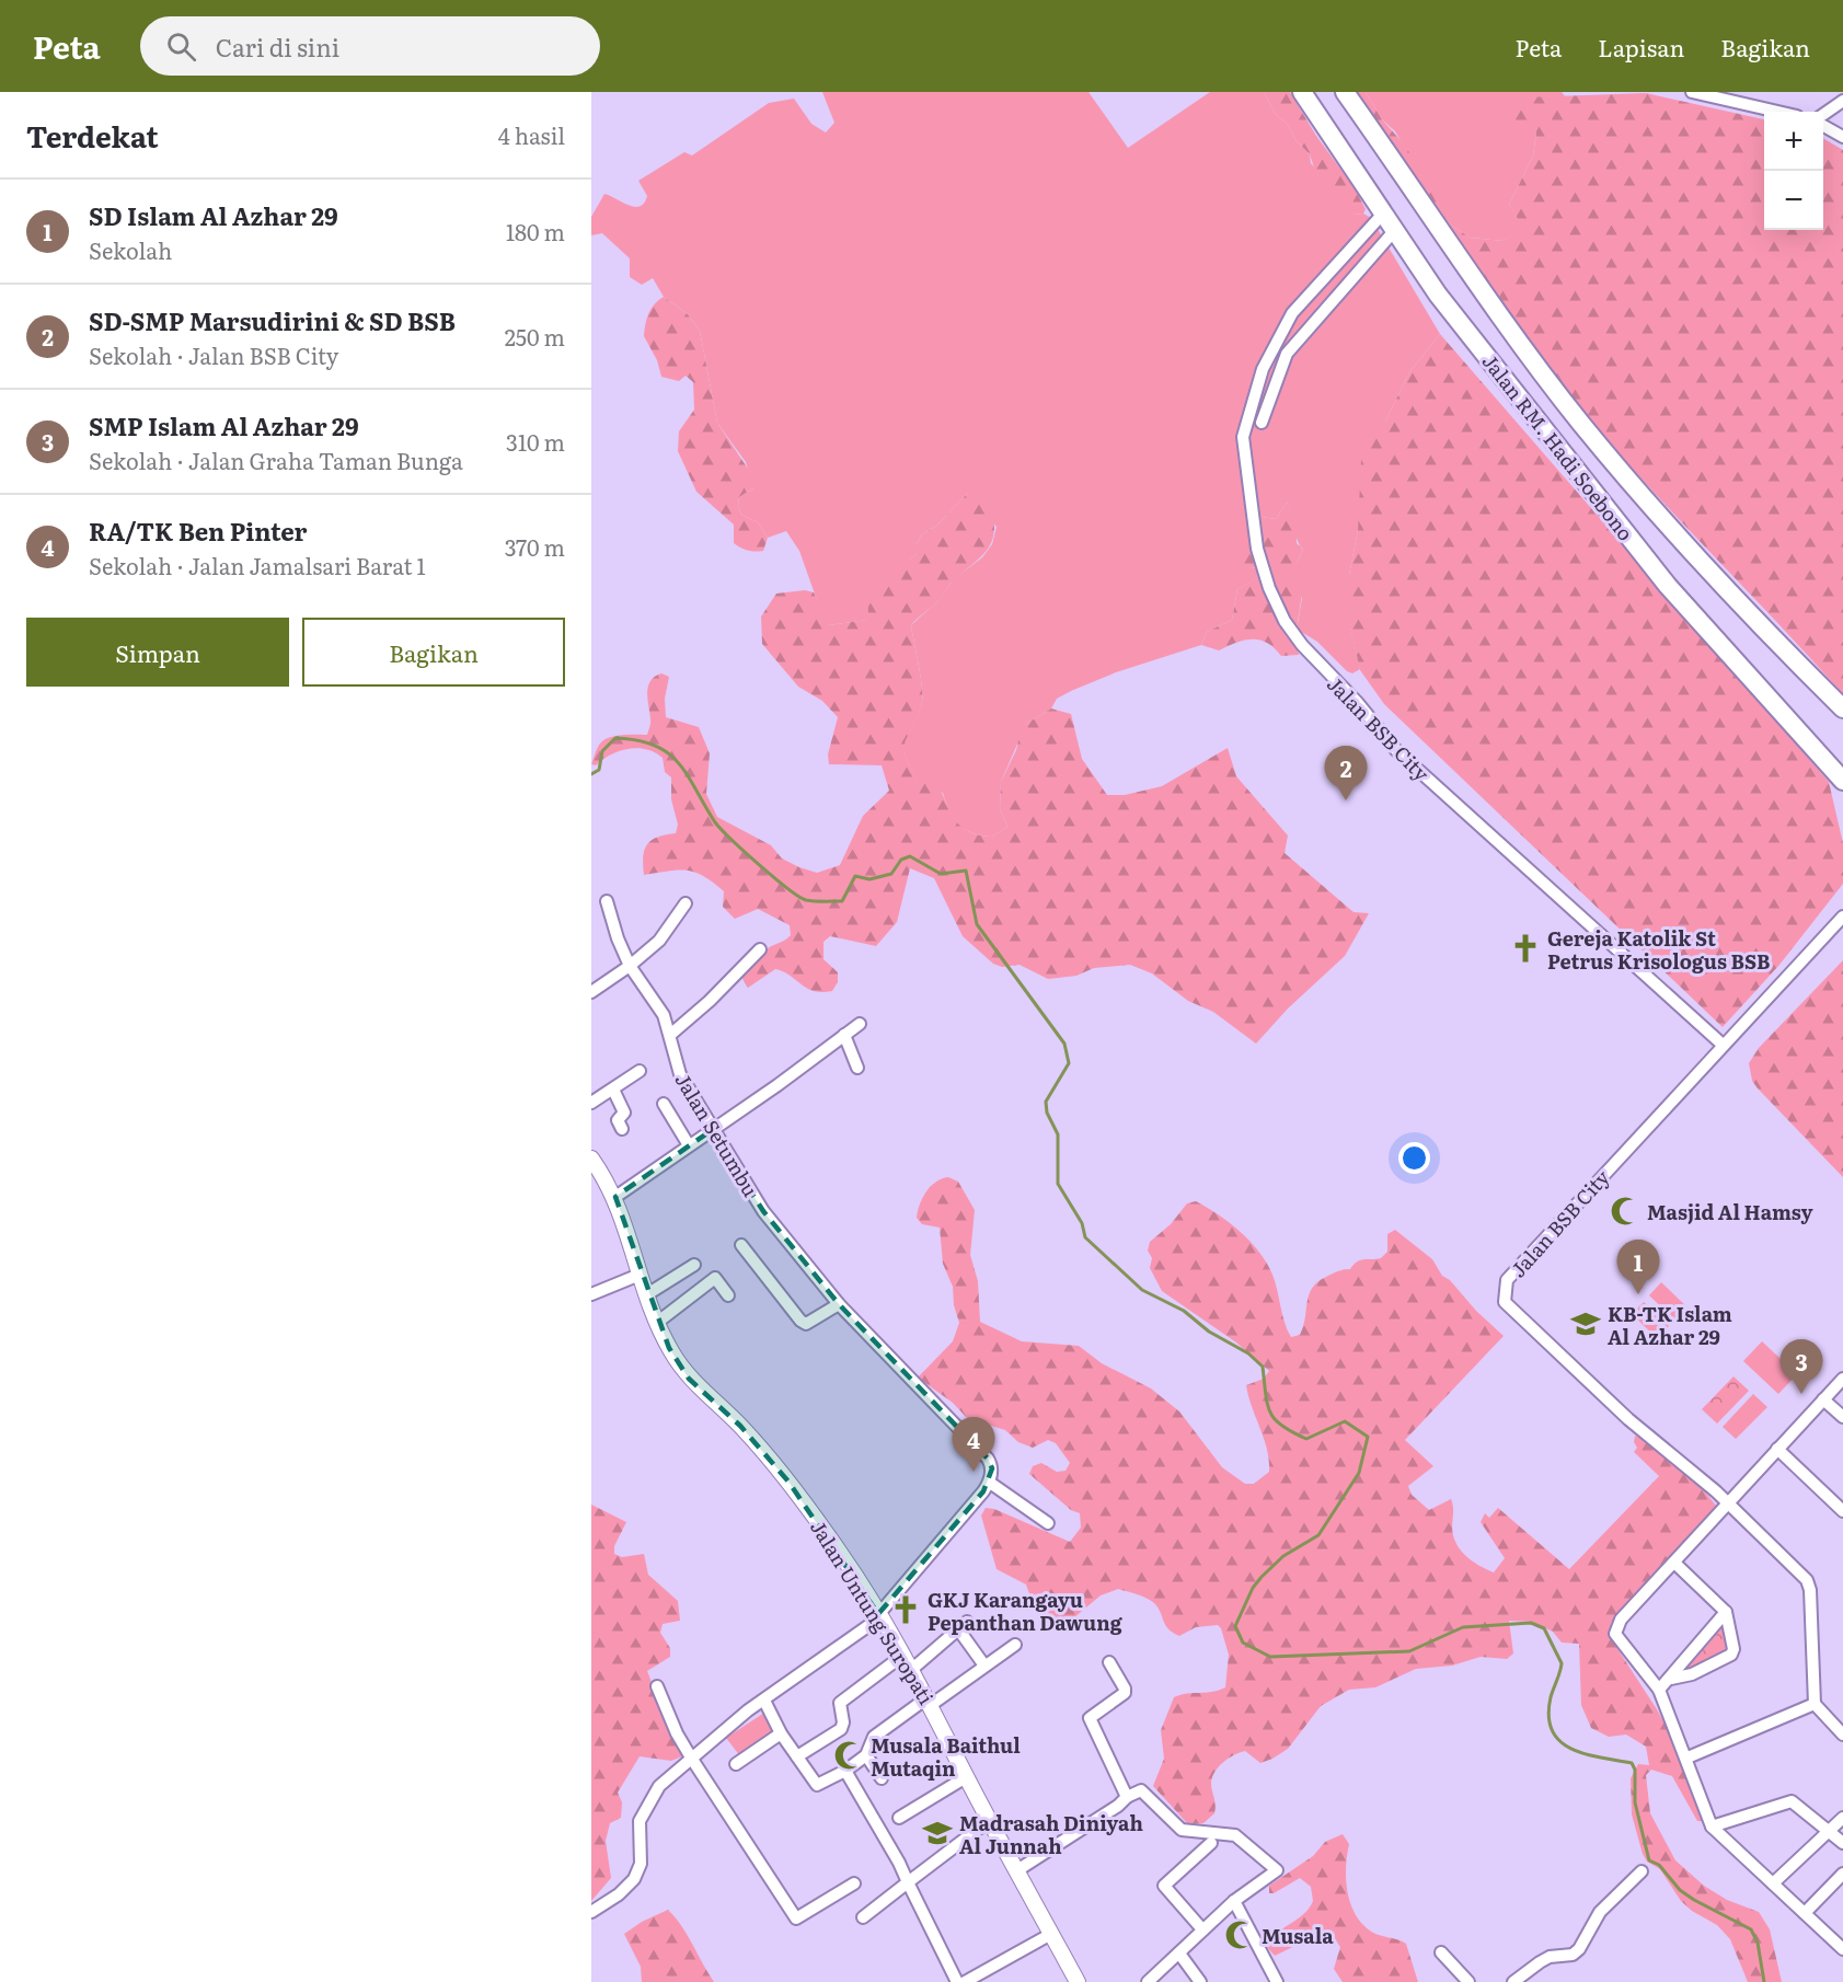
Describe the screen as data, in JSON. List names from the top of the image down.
{
  "streets": {
    "main road": ["Jalan RM. Hadi Soebono", "Jalan Untung Suropati"],
    "street": ["Jalan BSB City", "Jalan Setumbu"]
  },
  "crossings": [
    ["Jalan RM. Hadi Soebono", "Jalan BSB City"]
  ],
  "places": {
    "church": ["Gereja Katolik St Petrus Krisologus BSB", "GKJ Karangayu Pepanthan Dawung"],
    "mosque": ["Masjid Al Hamsy", "Musala Baithul Mutaqin", "Musala"],
    "school or university": ["KB-TK Islam Al Azhar 29", "Madrasah Diniyah Al Junnah"]
  },
  "page": {
    "header": "Peta",
    "search": "Cari di sini",
    "nav": ["Peta", "Lapisan", "Bagikan"],
    "heading": ["Terdekat", "4 hasil"],
    "map_buttons": ["+", "−"],
    "list": [
      {
        "mark": "1",
        "name": "SD Islam Al Azhar 29",
        "note": "Sekolah",
        "value": "180 m"
      },
      {
        "mark": "2",
        "name": "SD-SMP Marsudirini & SD BSB",
        "note": "Sekolah · Jalan BSB City",
        "value": "250 m"
      },
      {
        "mark": "3",
        "name": "SMP Islam Al Azhar 29",
        "note": "Sekolah · Jalan Graha Taman Bunga",
        "value": "310 m"
      },
      {
        "mark": "4",
        "name": "RA/TK Ben Pinter",
        "note": "Sekolah · Jalan Jamalsari Barat 1",
        "value": "370 m"
      }
    ],
    "buttons": ["Simpan", "Bagikan"],
    "pins": [
      "2",
      "1",
      "3",
      "4"
    ]
  }
}
